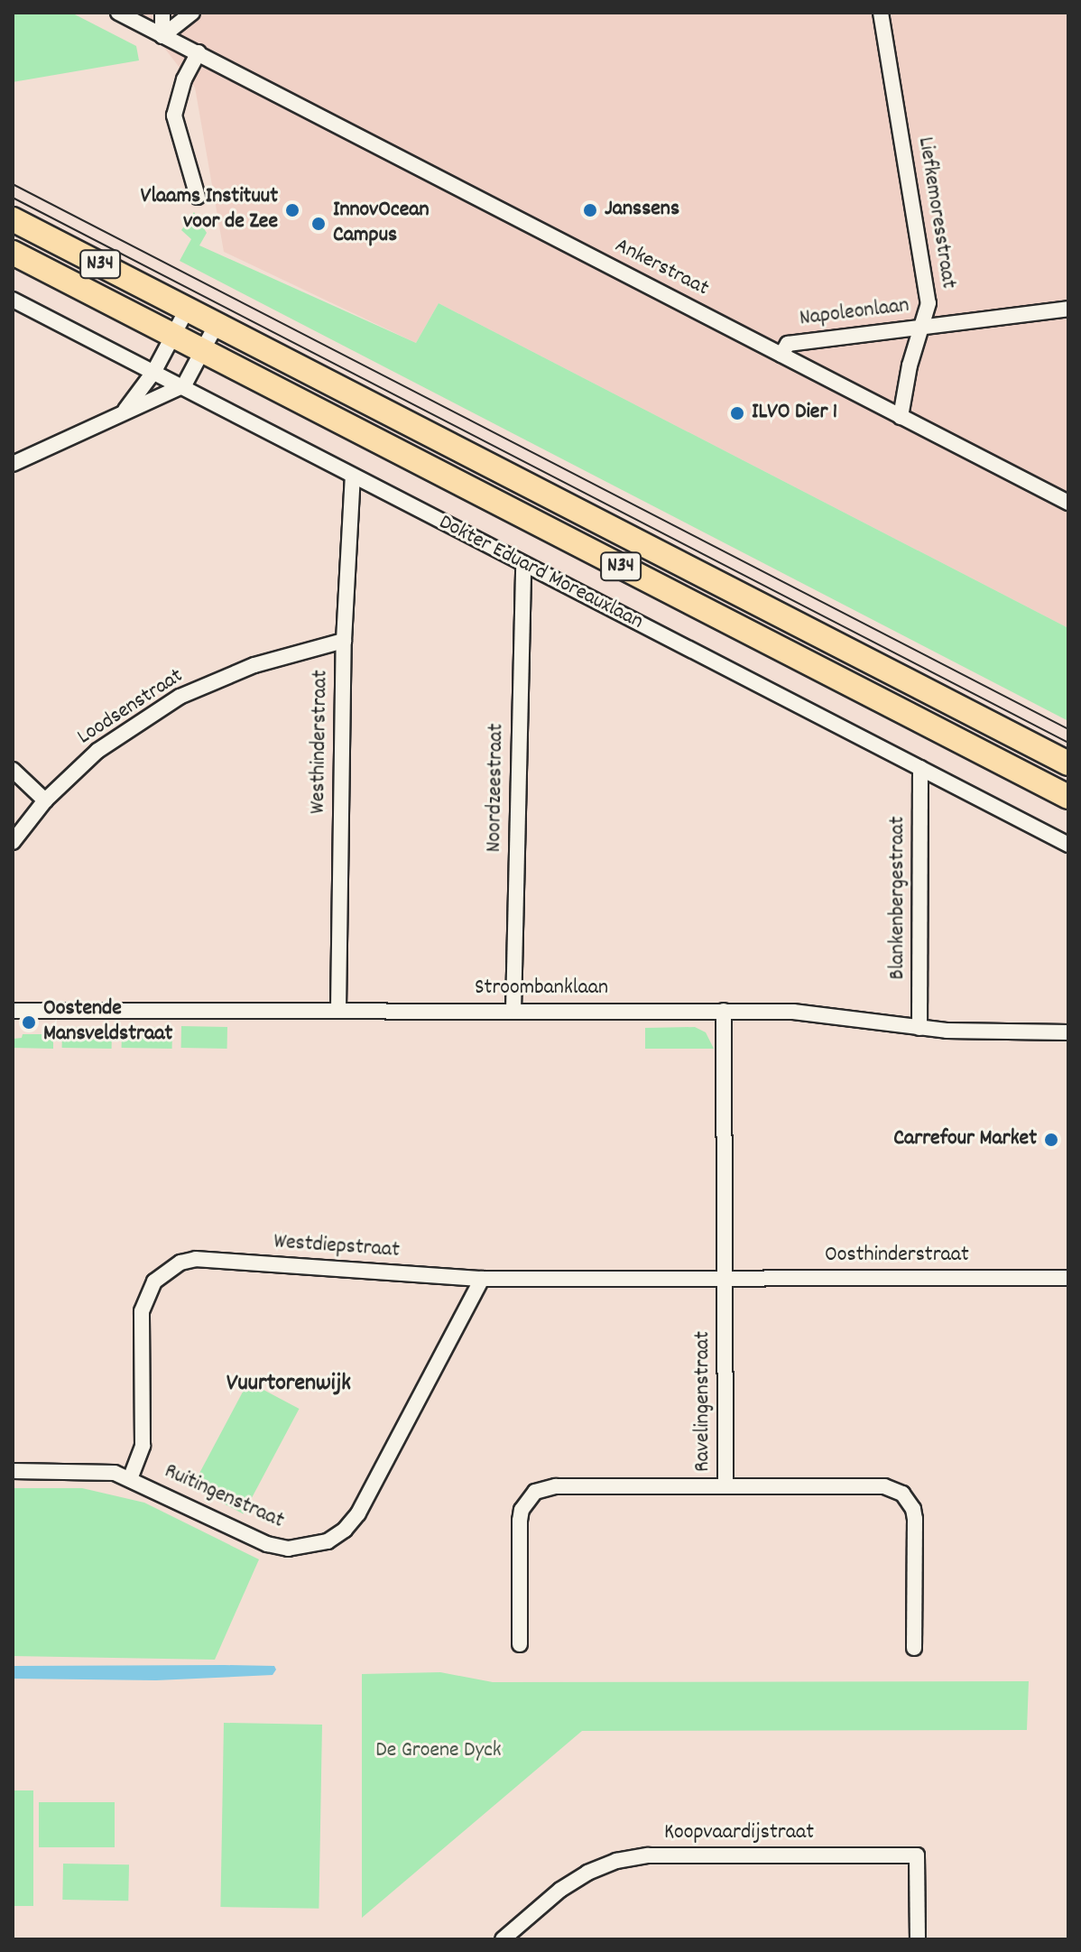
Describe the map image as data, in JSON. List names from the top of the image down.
{
  "streets": {
    "main road": ["N34", "Dokter Eduard Moreauxlaan"],
    "street": [
      "Liefkemoresstraat",
      "Ankerstraat",
      "Napoleonlaan",
      "Loodsenstraat",
      "Westhinderstraat",
      "Noordzeestraat",
      "Blankenbergestraat",
      "Stroombanklaan",
      "Westdiepstraat",
      "Oosthinderstraat",
      "Ravelingenstraat",
      "Ruitingenstraat",
      "Koopvaardijstraat"
    ]
  },
  "crossings": [
    ["Liefkemoresstraat", "Ankerstraat"],
    ["Liefkemoresstraat", "Napoleonlaan"],
    ["Ankerstraat", "Napoleonlaan"],
    ["Dokter Eduard Moreauxlaan", "Westhinderstraat"],
    ["Dokter Eduard Moreauxlaan", "Noordzeestraat"],
    ["Dokter Eduard Moreauxlaan", "Blankenbergestraat"],
    ["Loodsenstraat", "Westhinderstraat"],
    ["Westhinderstraat", "Stroombanklaan"],
    ["Noordzeestraat", "Stroombanklaan"],
    ["Blankenbergestraat", "Stroombanklaan"],
    ["Stroombanklaan", "Ravelingenstraat"],
    ["Westdiepstraat", "Oosthinderstraat"],
    ["Westdiepstraat", "Ravelingenstraat"],
    ["Westdiepstraat", "Ruitingenstraat"],
    ["Oosthinderstraat", "Ravelingenstraat"]
  ],
  "districts": ["Vuurtorenwijk"],
  "parks": ["De Groene Dyck"],
  "places": [
    "Vlaams Instituut voor de Zee",
    "Janssens",
    "InnovOcean Campus",
    "ILVO Dier 1",
    "Oostende Mansveldstraat",
    "Carrefour Market"
  ]
}
